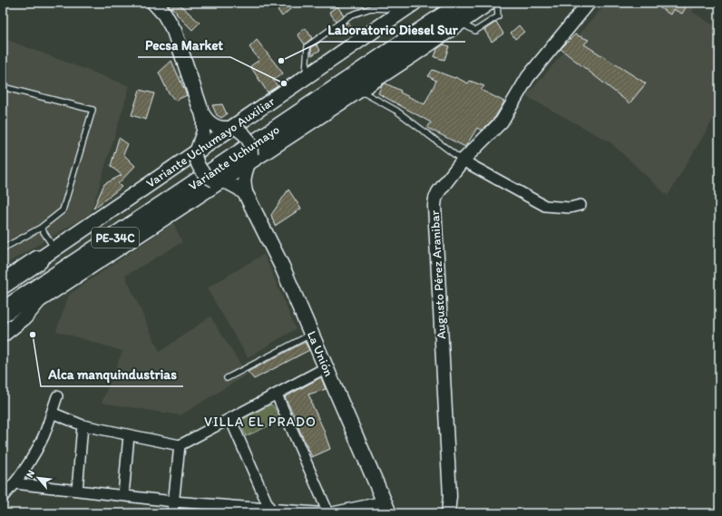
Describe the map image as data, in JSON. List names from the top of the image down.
{
  "streets": {
    "highway": ["Variante Uchumayo", "PE-34C"],
    "main road": ["Variante Uchumayo Auxiliar", "La Unión"],
    "street": ["Augusto Pérez Aranibar"]
  },
  "districts": ["VILLA EL PRADO"],
  "places": ["Laboratorio Diesel Sur", "Pecsa Market", "Alca manquindustrias"],
  "north": "top left"
}
